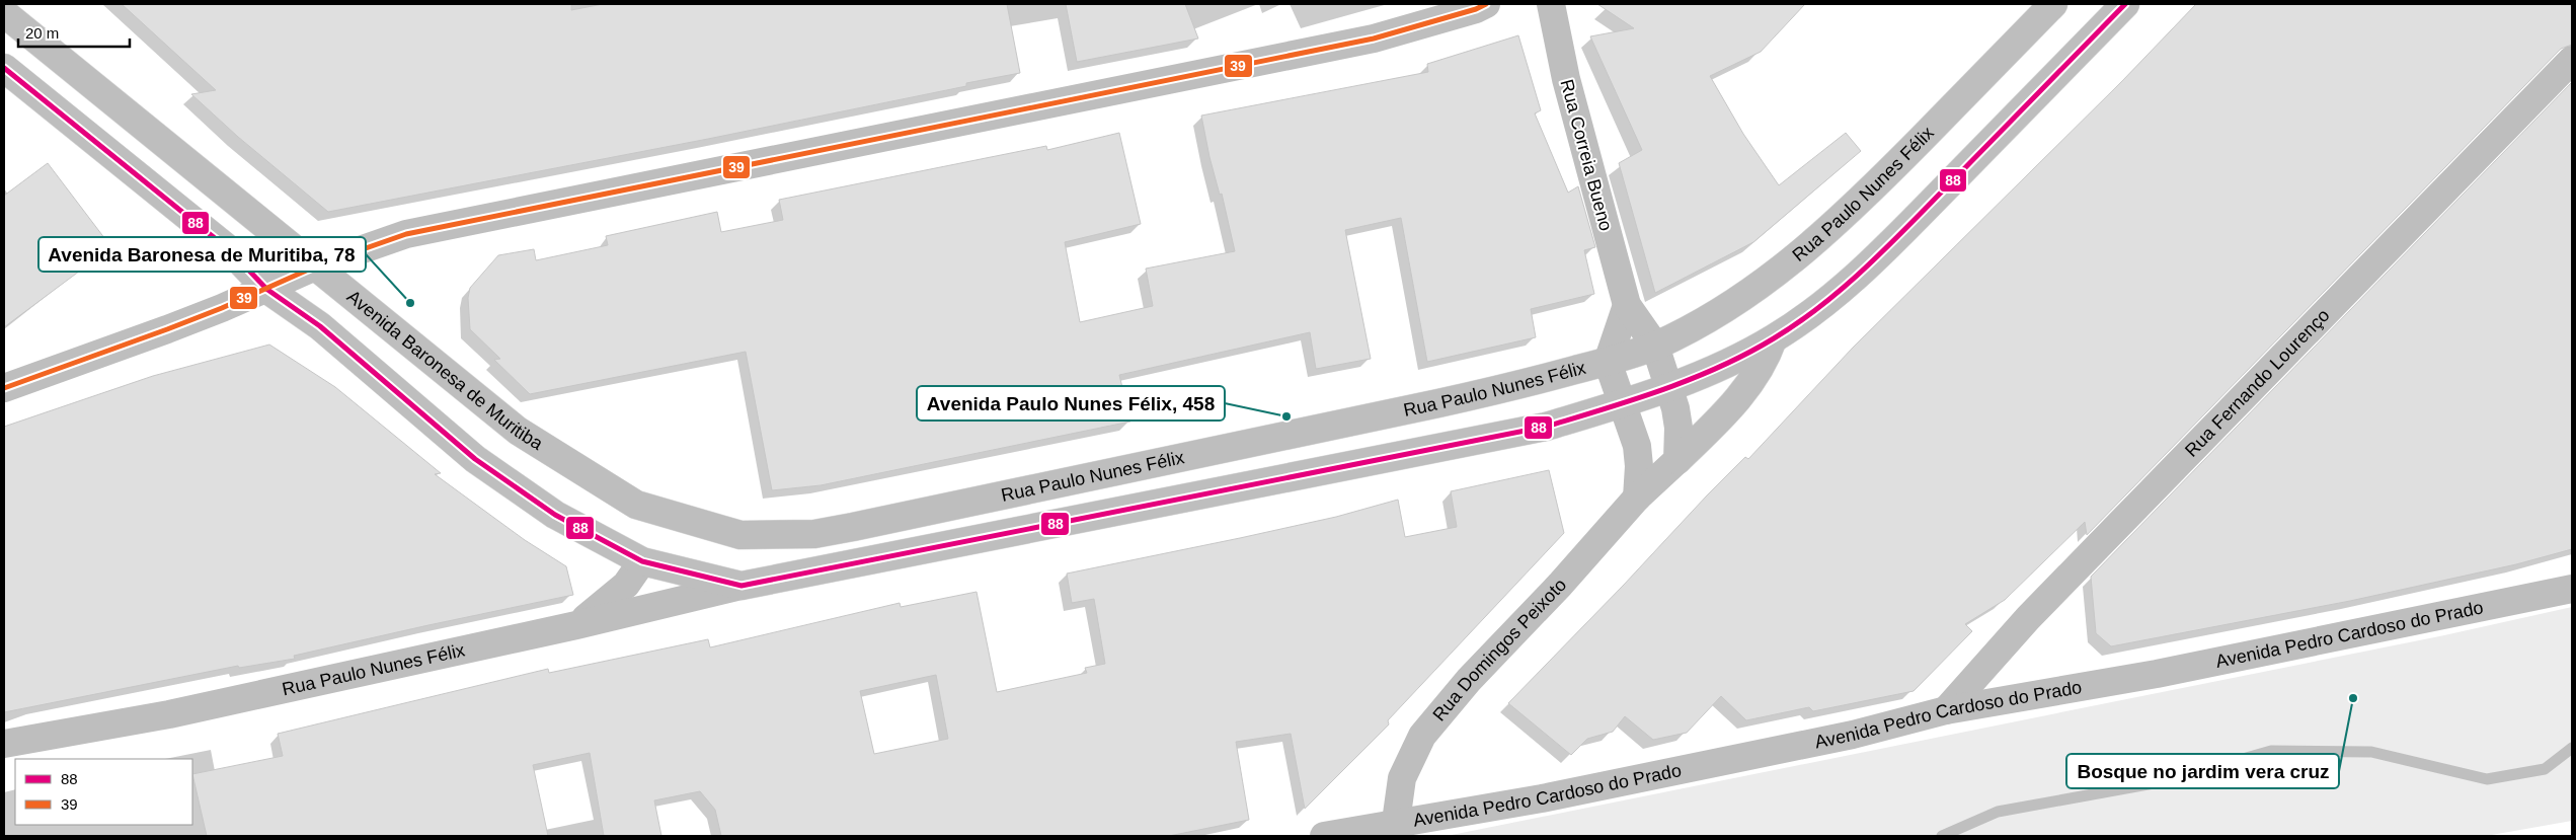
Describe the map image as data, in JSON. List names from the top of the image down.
{
  "streets": {
    "street": [
      "Rua Correia Bueno",
      "Rua Paulo Nunes Félix",
      "Avenida Baronesa de Muritiba",
      "Rua Fernando Lourenço",
      "Avenida Pedro Cardoso do Prado",
      "Rua Domingos Peixoto"
    ]
  },
  "crossings": [
    ["Rua Correia Bueno", "Rua Paulo Nunes Félix"],
    ["Rua Paulo Nunes Félix", "Avenida Baronesa de Muritiba"],
    ["Rua Fernando Lourenço", "Avenida Pedro Cardoso do Prado"],
    ["Avenida Pedro Cardoso do Prado", "Rua Domingos Peixoto"]
  ],
  "places": ["Avenida Baronesa de Muritiba, 78", "Avenida Paulo Nunes Félix, 458", "Bosque no jardim vera cruz"],
  "lines": ["transit line 88", "transit line 39"],
  "legend": ["88", "39"],
  "scale_bar": "20 m"
}
